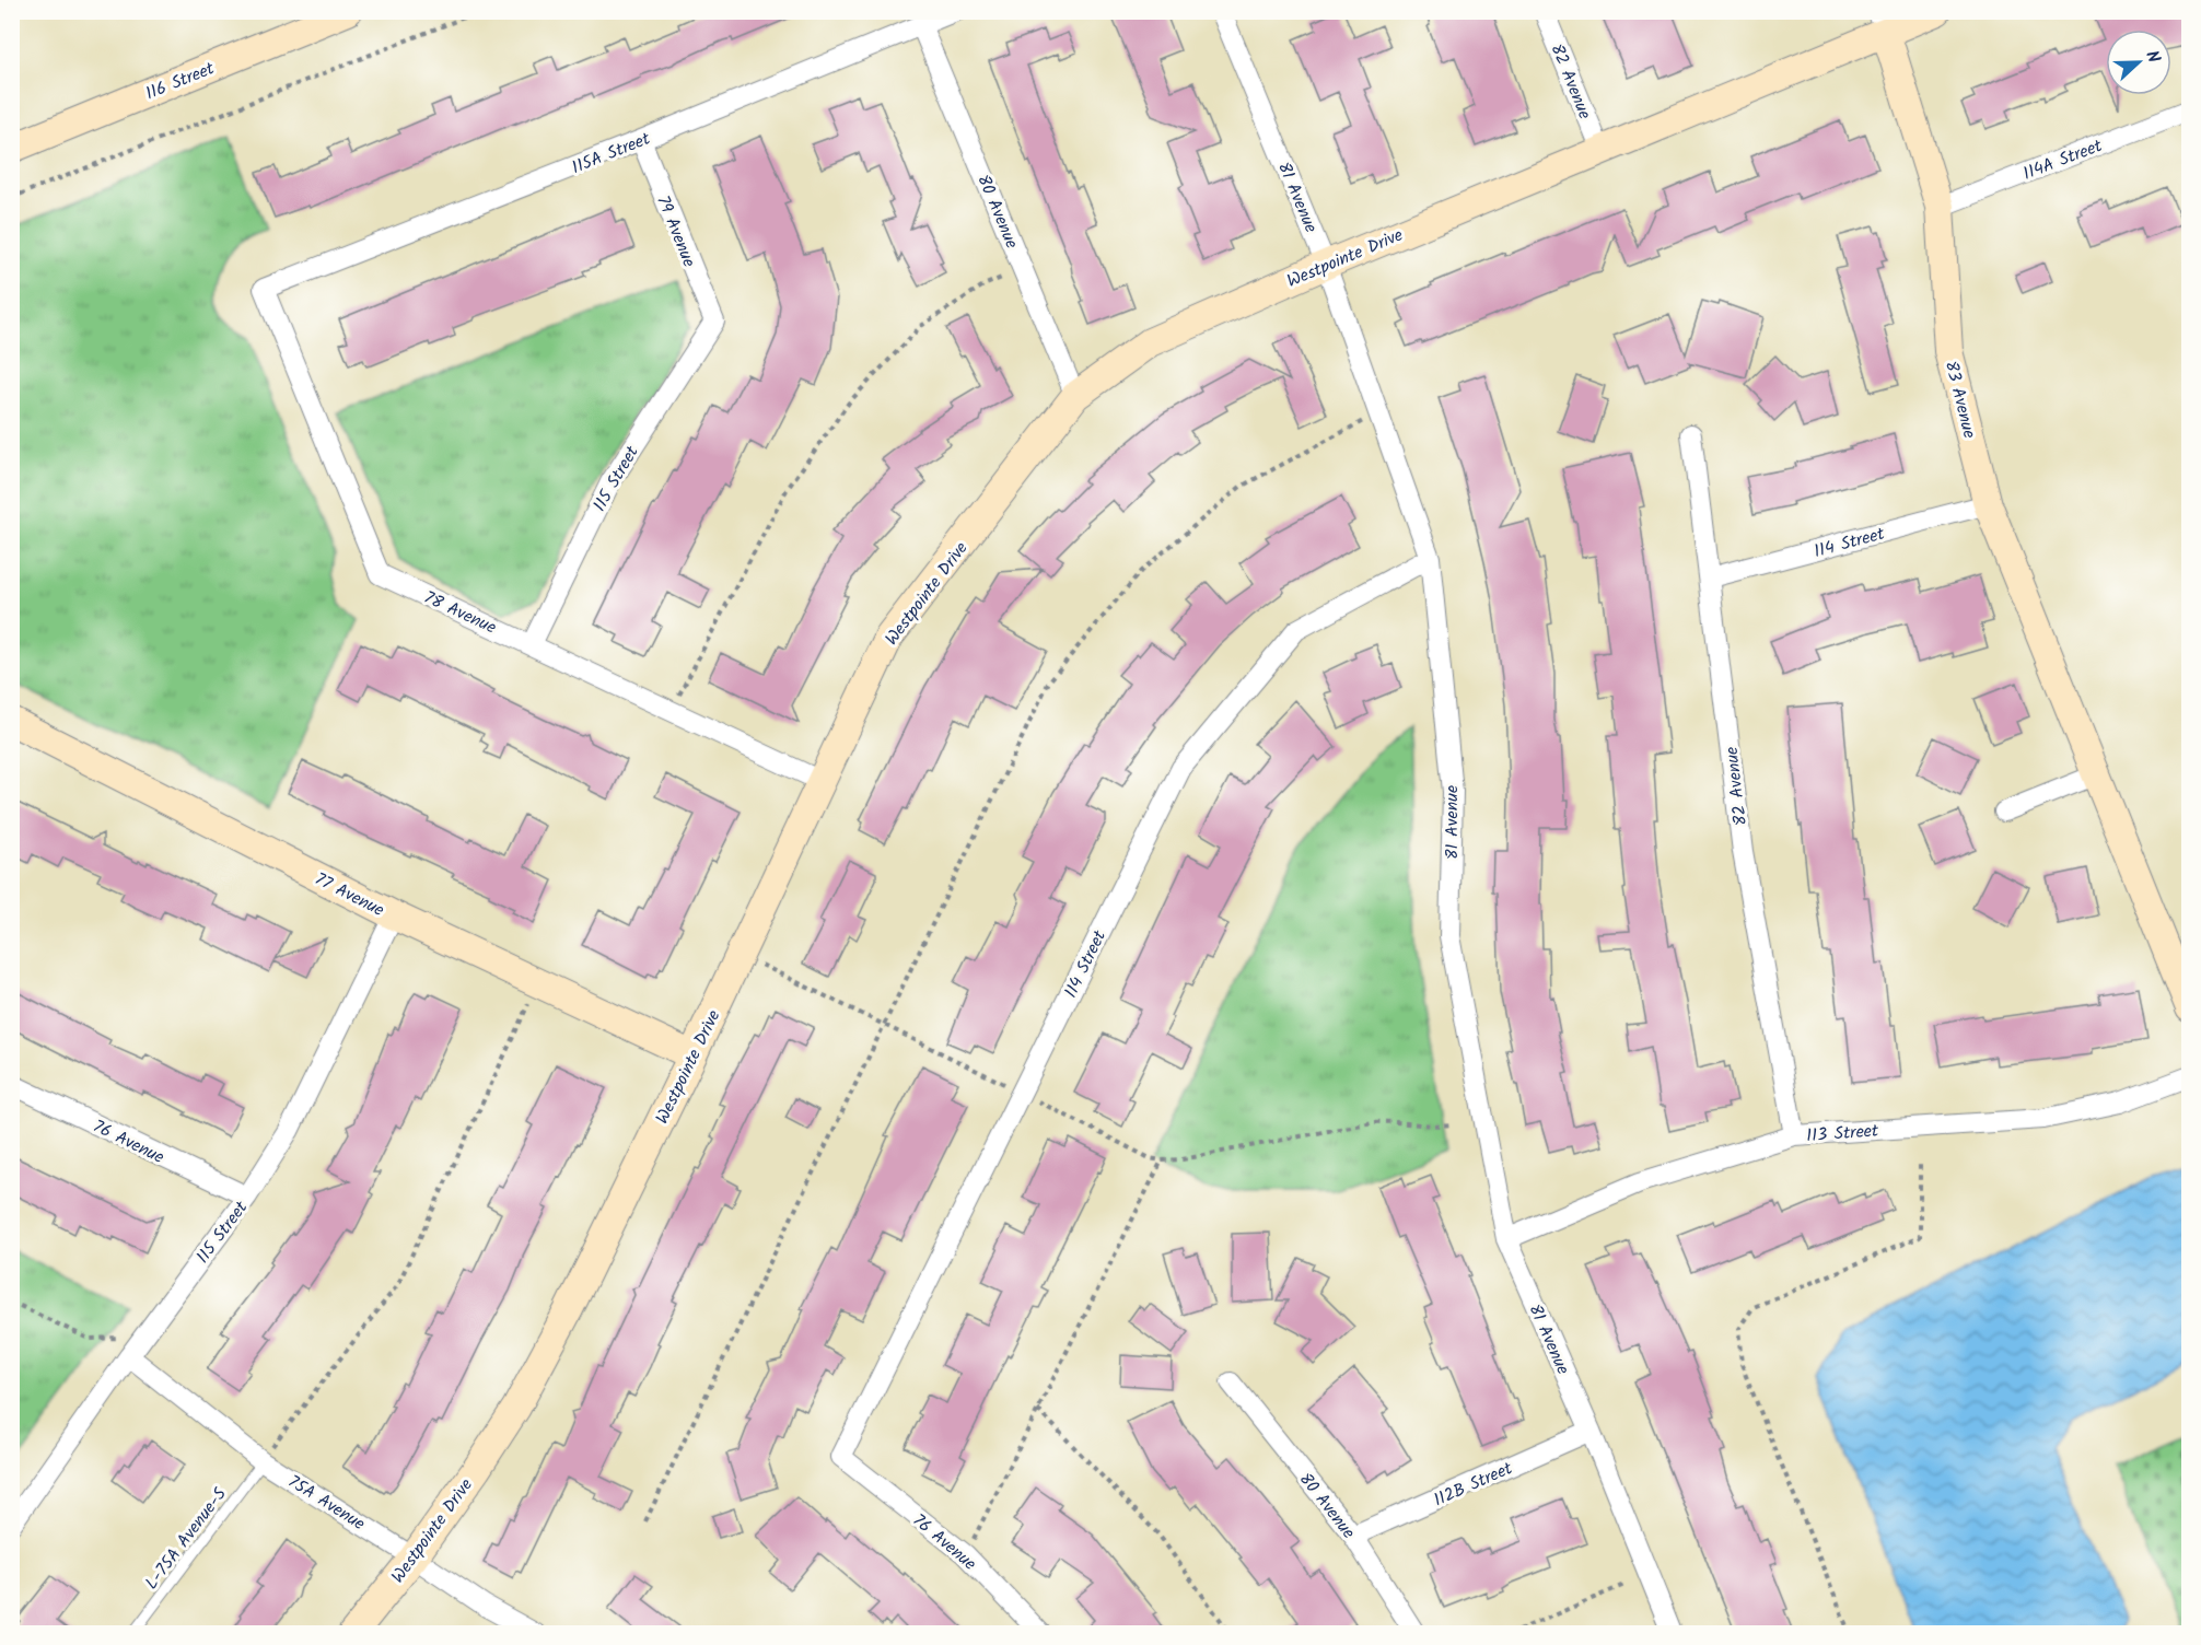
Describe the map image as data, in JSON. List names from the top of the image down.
{
  "streets": {
    "street": [
      "116 Street",
      "82 Avenue",
      "115A Street",
      "114A Street",
      "81 Avenue",
      "80 Avenue",
      "79 Avenue",
      "Westpointe Drive",
      "83 Avenue",
      "115 Street",
      "114 Street",
      "78 Avenue",
      "77 Avenue",
      "113 Street",
      "76 Avenue",
      "112B Street",
      "75A Avenue"
    ],
    "lane": ["L-75A Avenue-S"]
  },
  "crossings": [
    ["82 Avenue", "Westpointe Drive"],
    ["82 Avenue", "114 Street"],
    ["82 Avenue", "113 Street"],
    ["115A Street", "80 Avenue"],
    ["115A Street", "79 Avenue"],
    ["115A Street", "78 Avenue"],
    ["114A Street", "83 Avenue"],
    ["81 Avenue", "Westpointe Drive"],
    ["81 Avenue", "114 Street"],
    ["81 Avenue", "113 Street"],
    ["81 Avenue", "112B Street"],
    ["80 Avenue", "Westpointe Drive"],
    ["80 Avenue", "112B Street"],
    ["79 Avenue", "115 Street"],
    ["Westpointe Drive", "83 Avenue"],
    ["Westpointe Drive", "78 Avenue"],
    ["Westpointe Drive", "77 Avenue"],
    ["Westpointe Drive", "75A Avenue"],
    ["83 Avenue", "114 Street"],
    ["115 Street", "78 Avenue"],
    ["115 Street", "77 Avenue"],
    ["115 Street", "76 Avenue"],
    ["115 Street", "75A Avenue"],
    ["114 Street", "76 Avenue"],
    ["75A Avenue", "L-75A Avenue-S"]
  ],
  "north": "right"
}
